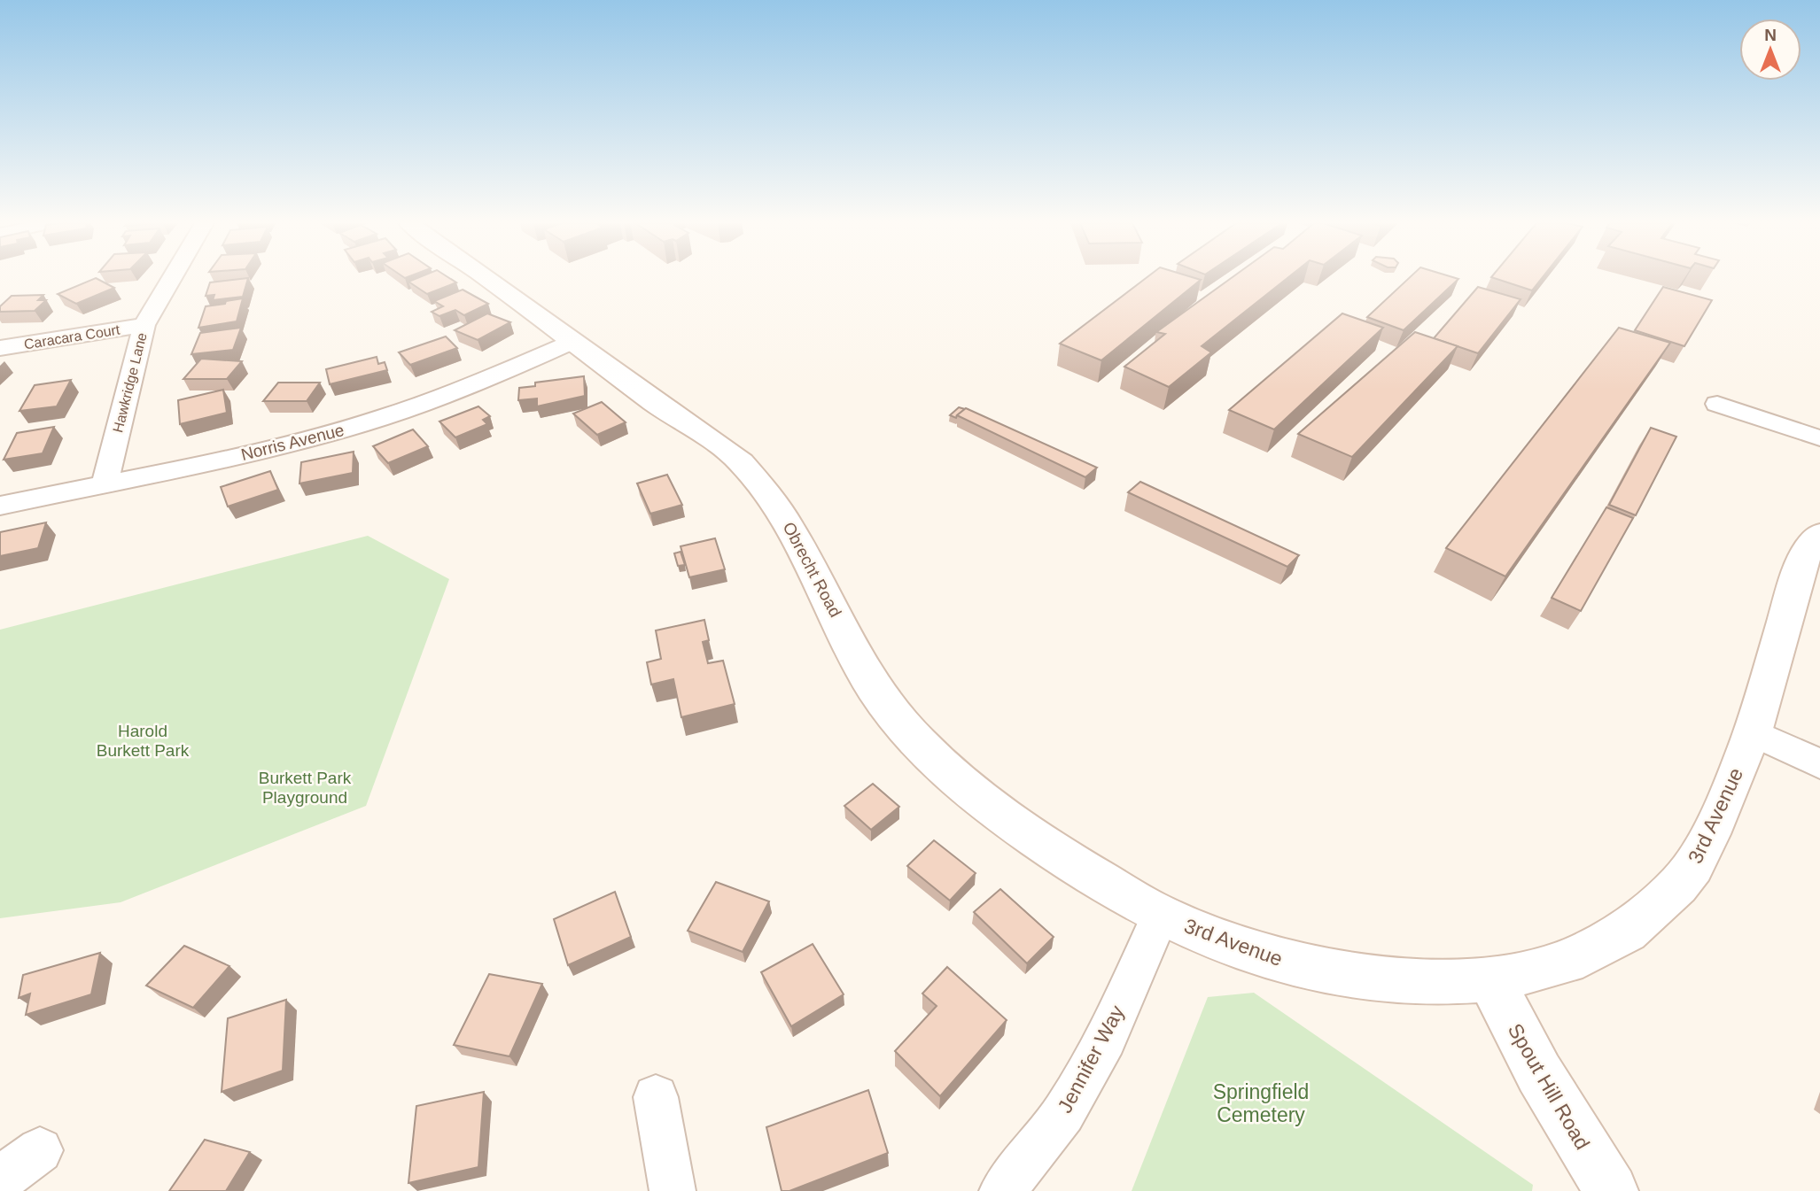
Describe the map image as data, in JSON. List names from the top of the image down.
{
  "streets": {
    "street": [
      "Caracara Court",
      "Hawkridge Lane",
      "Norris Avenue",
      "Obrecht Road",
      "3rd Avenue",
      "Jennifer Way",
      "Spout Hill Road"
    ]
  },
  "crossings": [
    ["Caracara Court", "Hawkridge Lane"],
    ["Hawkridge Lane", "Norris Avenue"],
    ["Norris Avenue", "Obrecht Road"],
    ["Obrecht Road", "3rd Avenue"],
    ["Obrecht Road", "Jennifer Way"],
    ["3rd Avenue", "Jennifer Way"],
    ["3rd Avenue", "Spout Hill Road"]
  ],
  "parks": ["Harold Burkett Park", "Burkett Park Playground", "Springfield Cemetery"],
  "north": "top"
}
